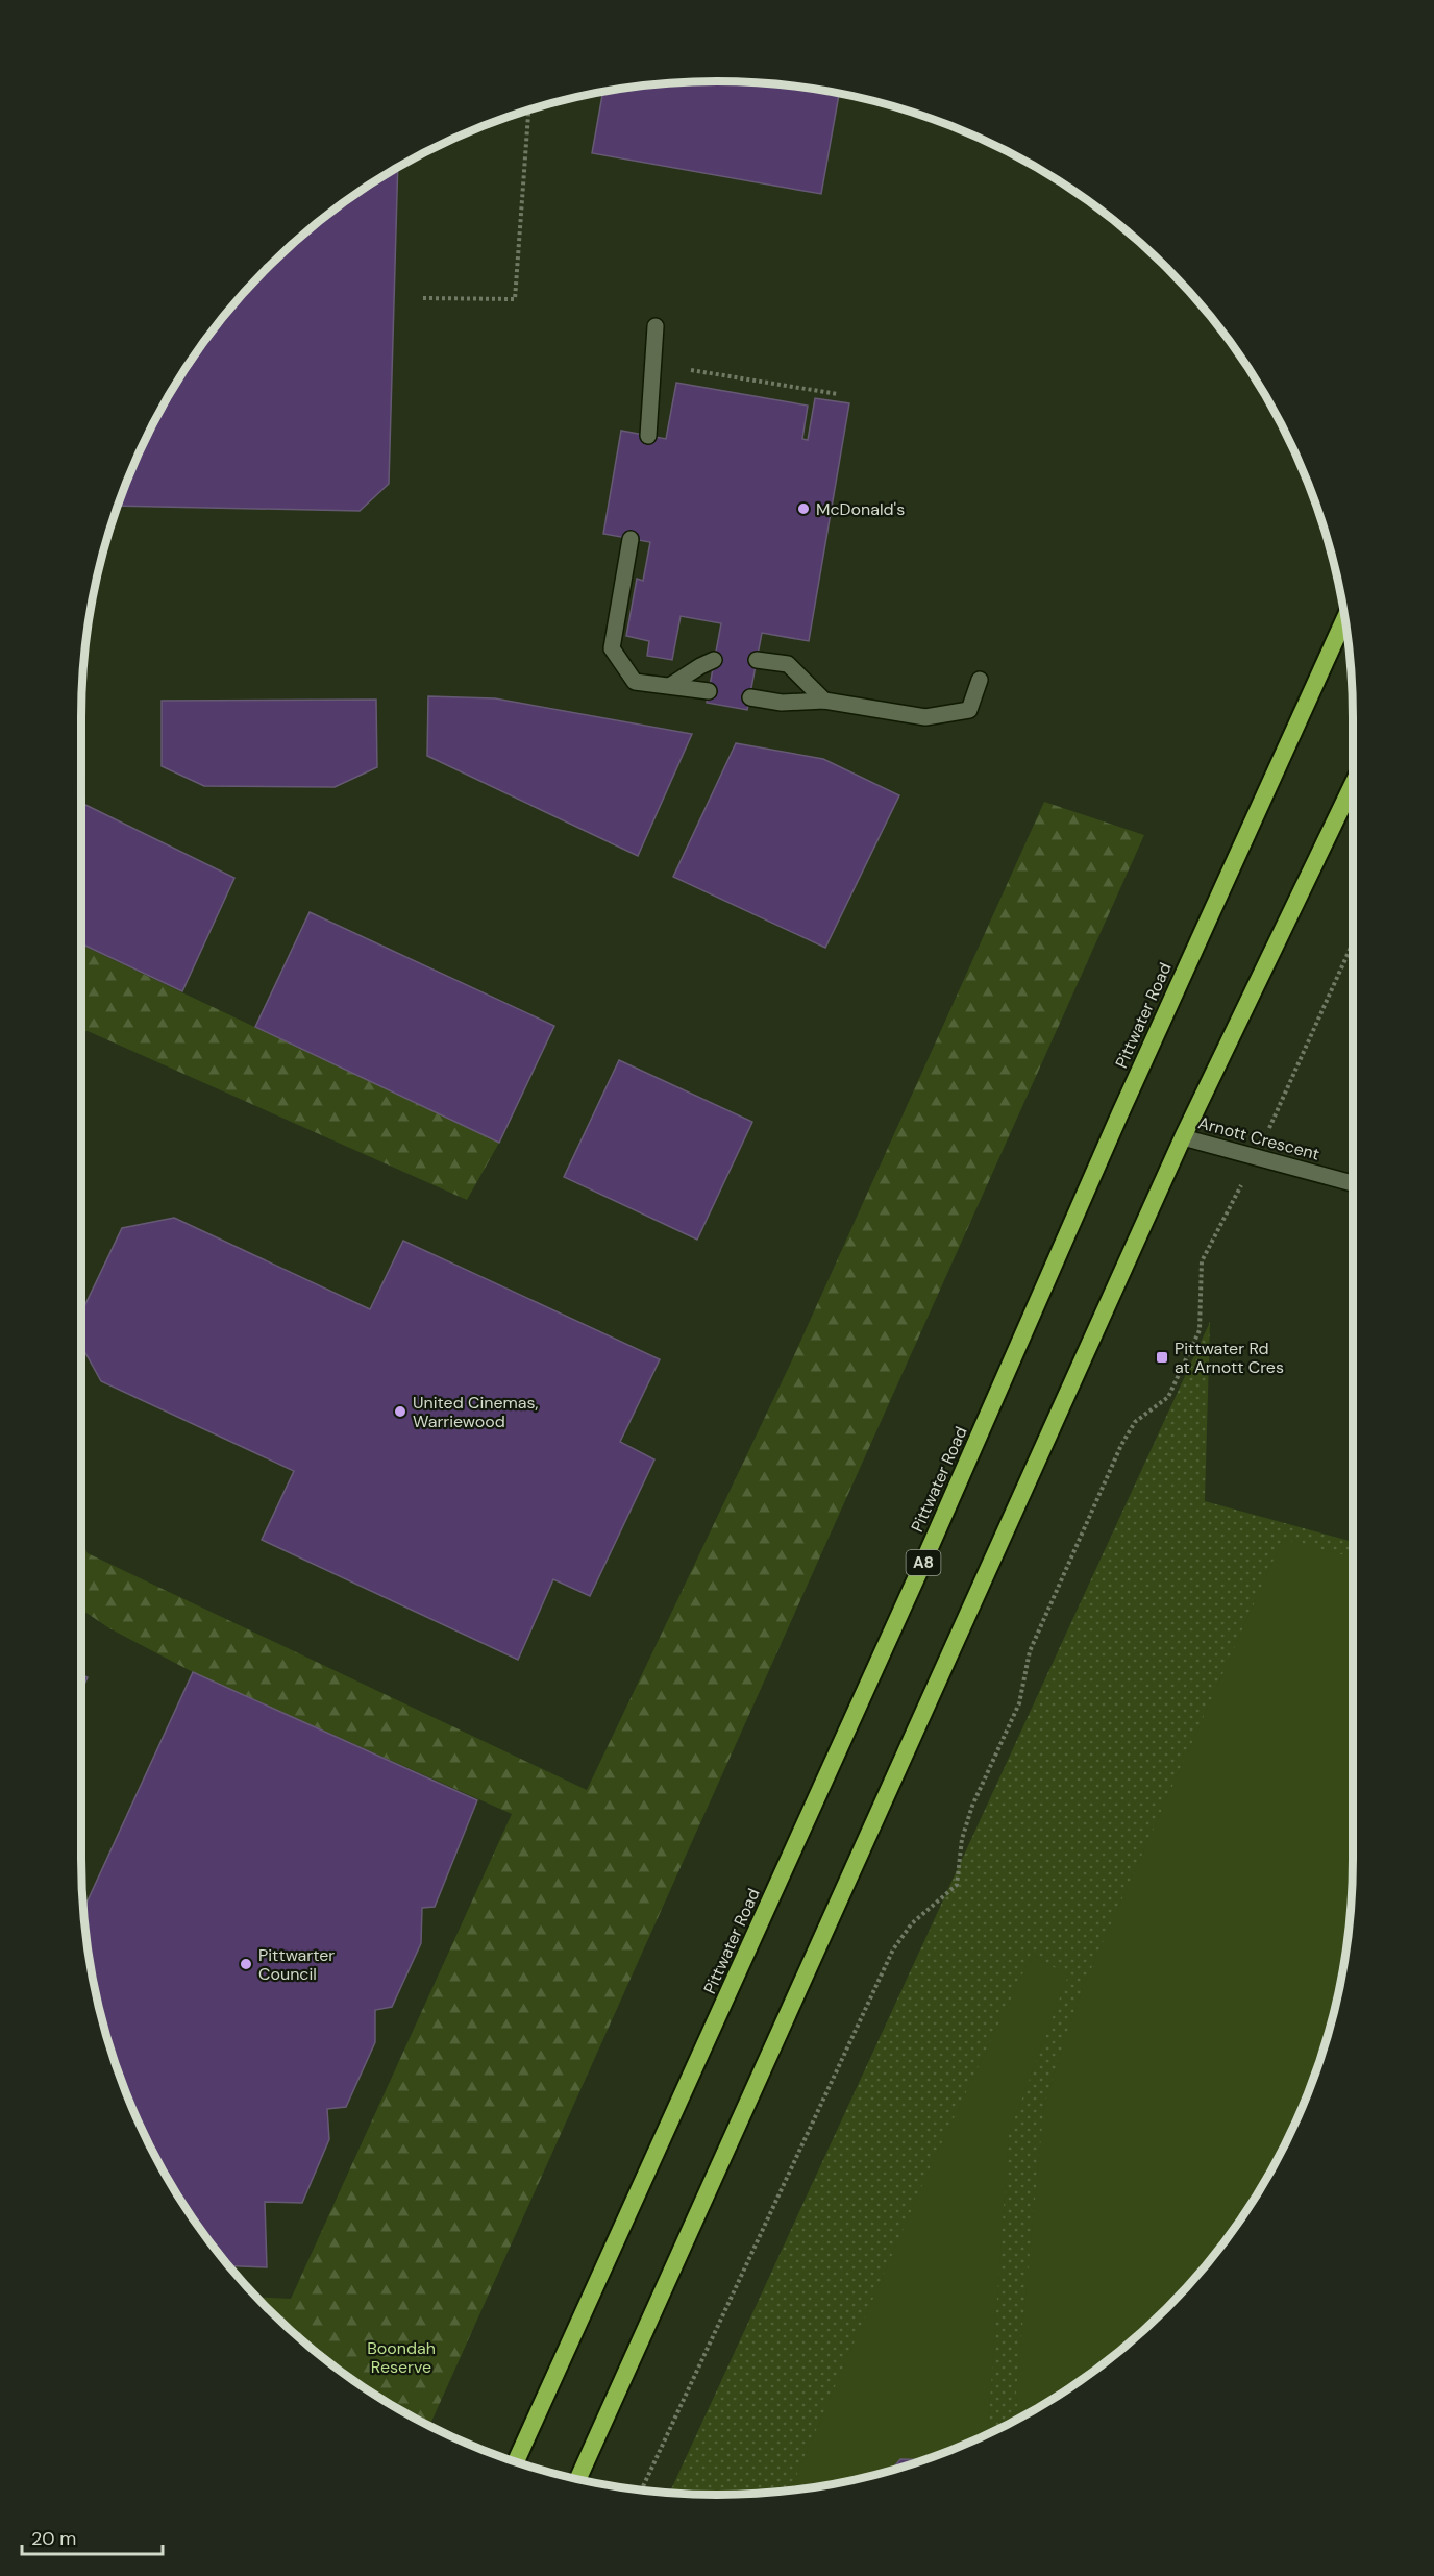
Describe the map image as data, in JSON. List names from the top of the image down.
{
  "streets": {
    "highway": ["Pittwater Road", "A8"],
    "street": ["Arnott Crescent"]
  },
  "parks": ["Boondah Reserve"],
  "places": {
    "other": ["McDonald's", "United Cinemas, Warriewood", "Pittwarter Council"],
    "transit": ["Pittwater Rd at Arnott Cres"]
  },
  "scale_bar": "20 m"
}
